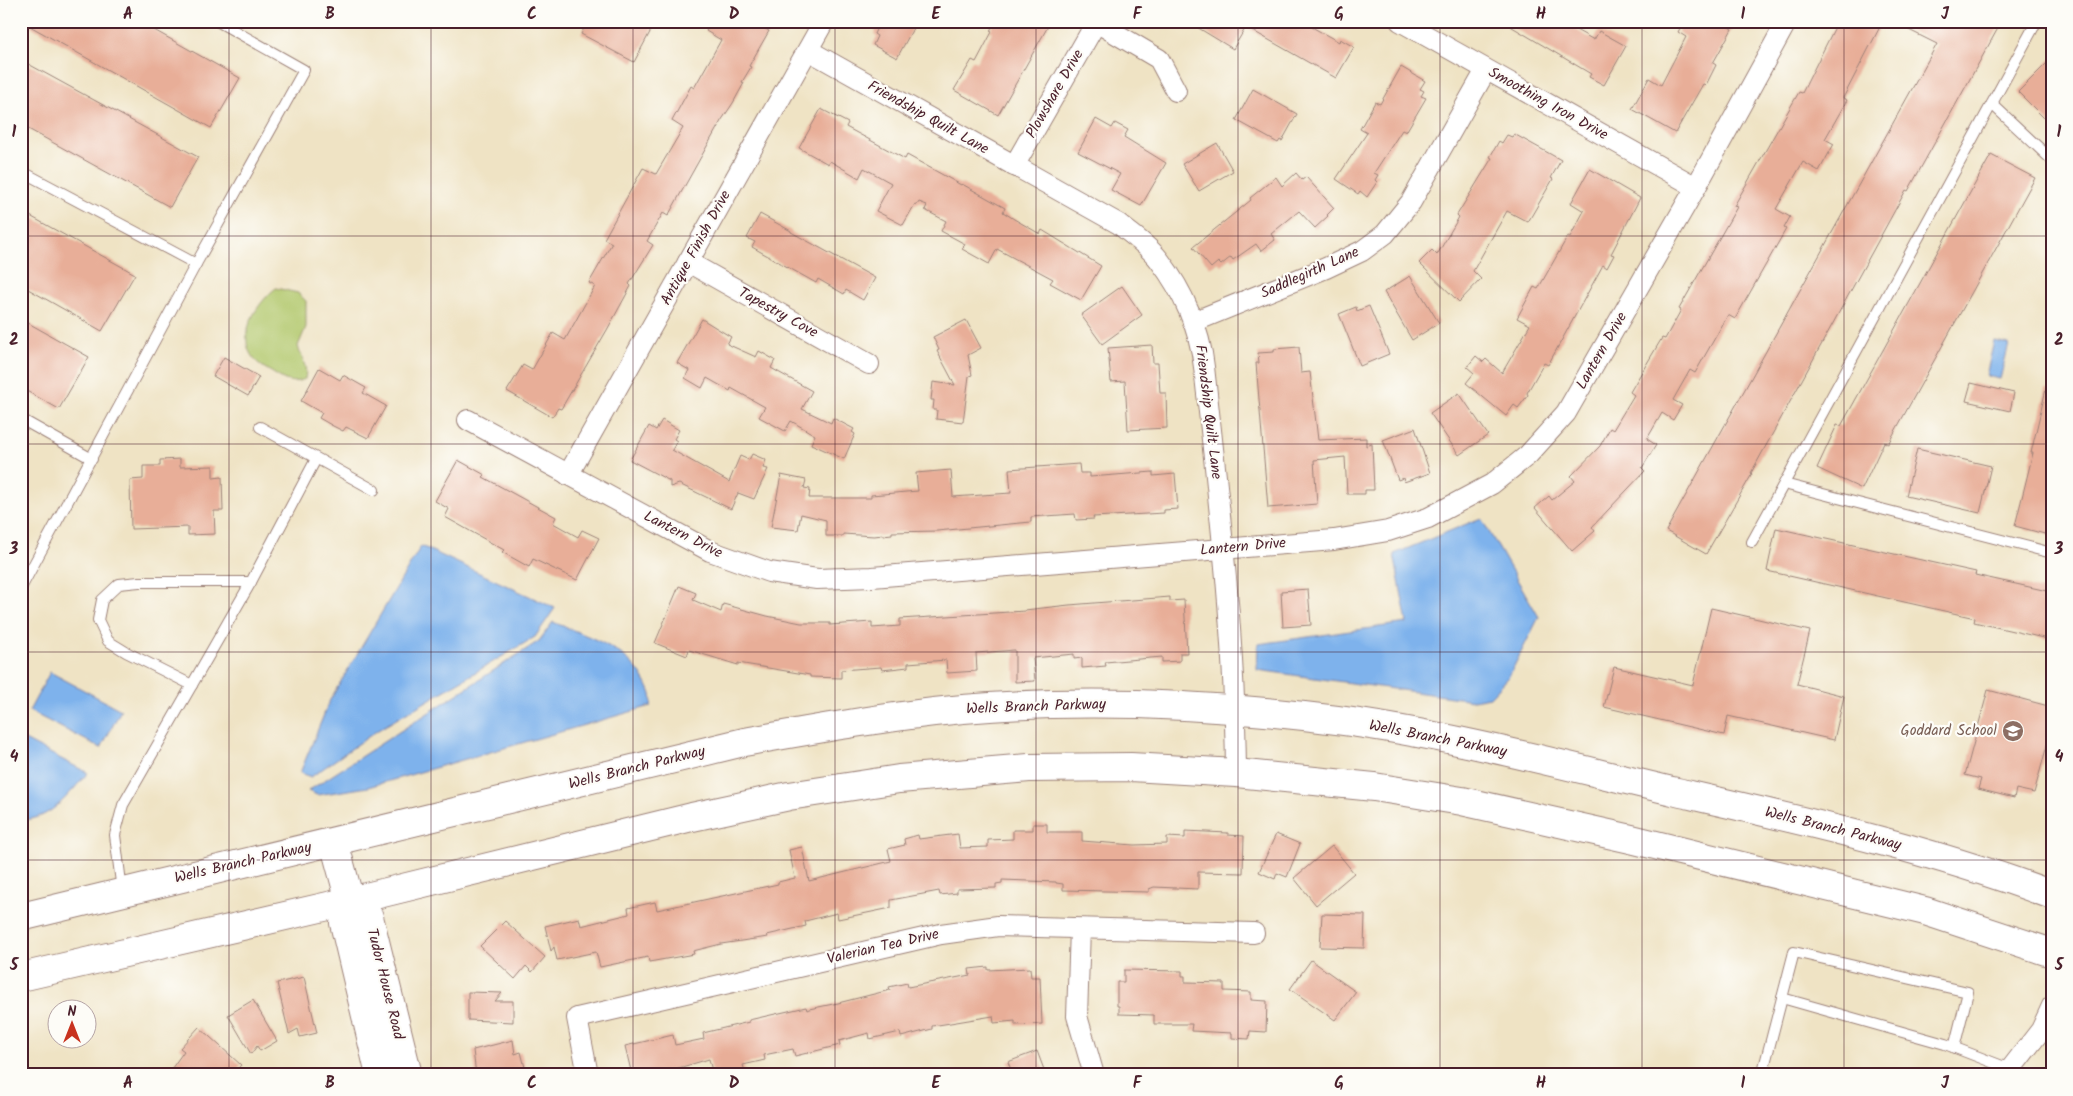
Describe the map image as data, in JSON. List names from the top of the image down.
{
  "streets": {
    "main road": ["Wells Branch Parkway", "Tudor House Road"],
    "street": [
      "Plowshare Drive",
      "Smoothing Iron Drive",
      "Friendship Quilt Lane",
      "Antique Finish Drive",
      "Saddlegirth Lane",
      "Tapestry Cove",
      "Lantern Drive",
      "Valerian Tea Drive"
    ]
  },
  "crossings": [
    ["Plowshare Drive", "Friendship Quilt Lane"],
    ["Smoothing Iron Drive", "Saddlegirth Lane"],
    ["Smoothing Iron Drive", "Lantern Drive"],
    ["Friendship Quilt Lane", "Antique Finish Drive"],
    ["Friendship Quilt Lane", "Saddlegirth Lane"],
    ["Friendship Quilt Lane", "Lantern Drive"],
    ["Friendship Quilt Lane", "Wells Branch Parkway"],
    ["Antique Finish Drive", "Tapestry Cove"],
    ["Antique Finish Drive", "Lantern Drive"],
    ["Wells Branch Parkway", "Tudor House Road"]
  ],
  "places": {
    "school or university": ["Goddard School"]
  },
  "north": "top",
  "grid": {
    "columns": [
      "A",
      "B",
      "C",
      "D",
      "E",
      "F",
      "G",
      "H",
      "I",
      "J"
    ],
    "rows": [
      "1",
      "2",
      "3",
      "4",
      "5"
    ]
  }
}
